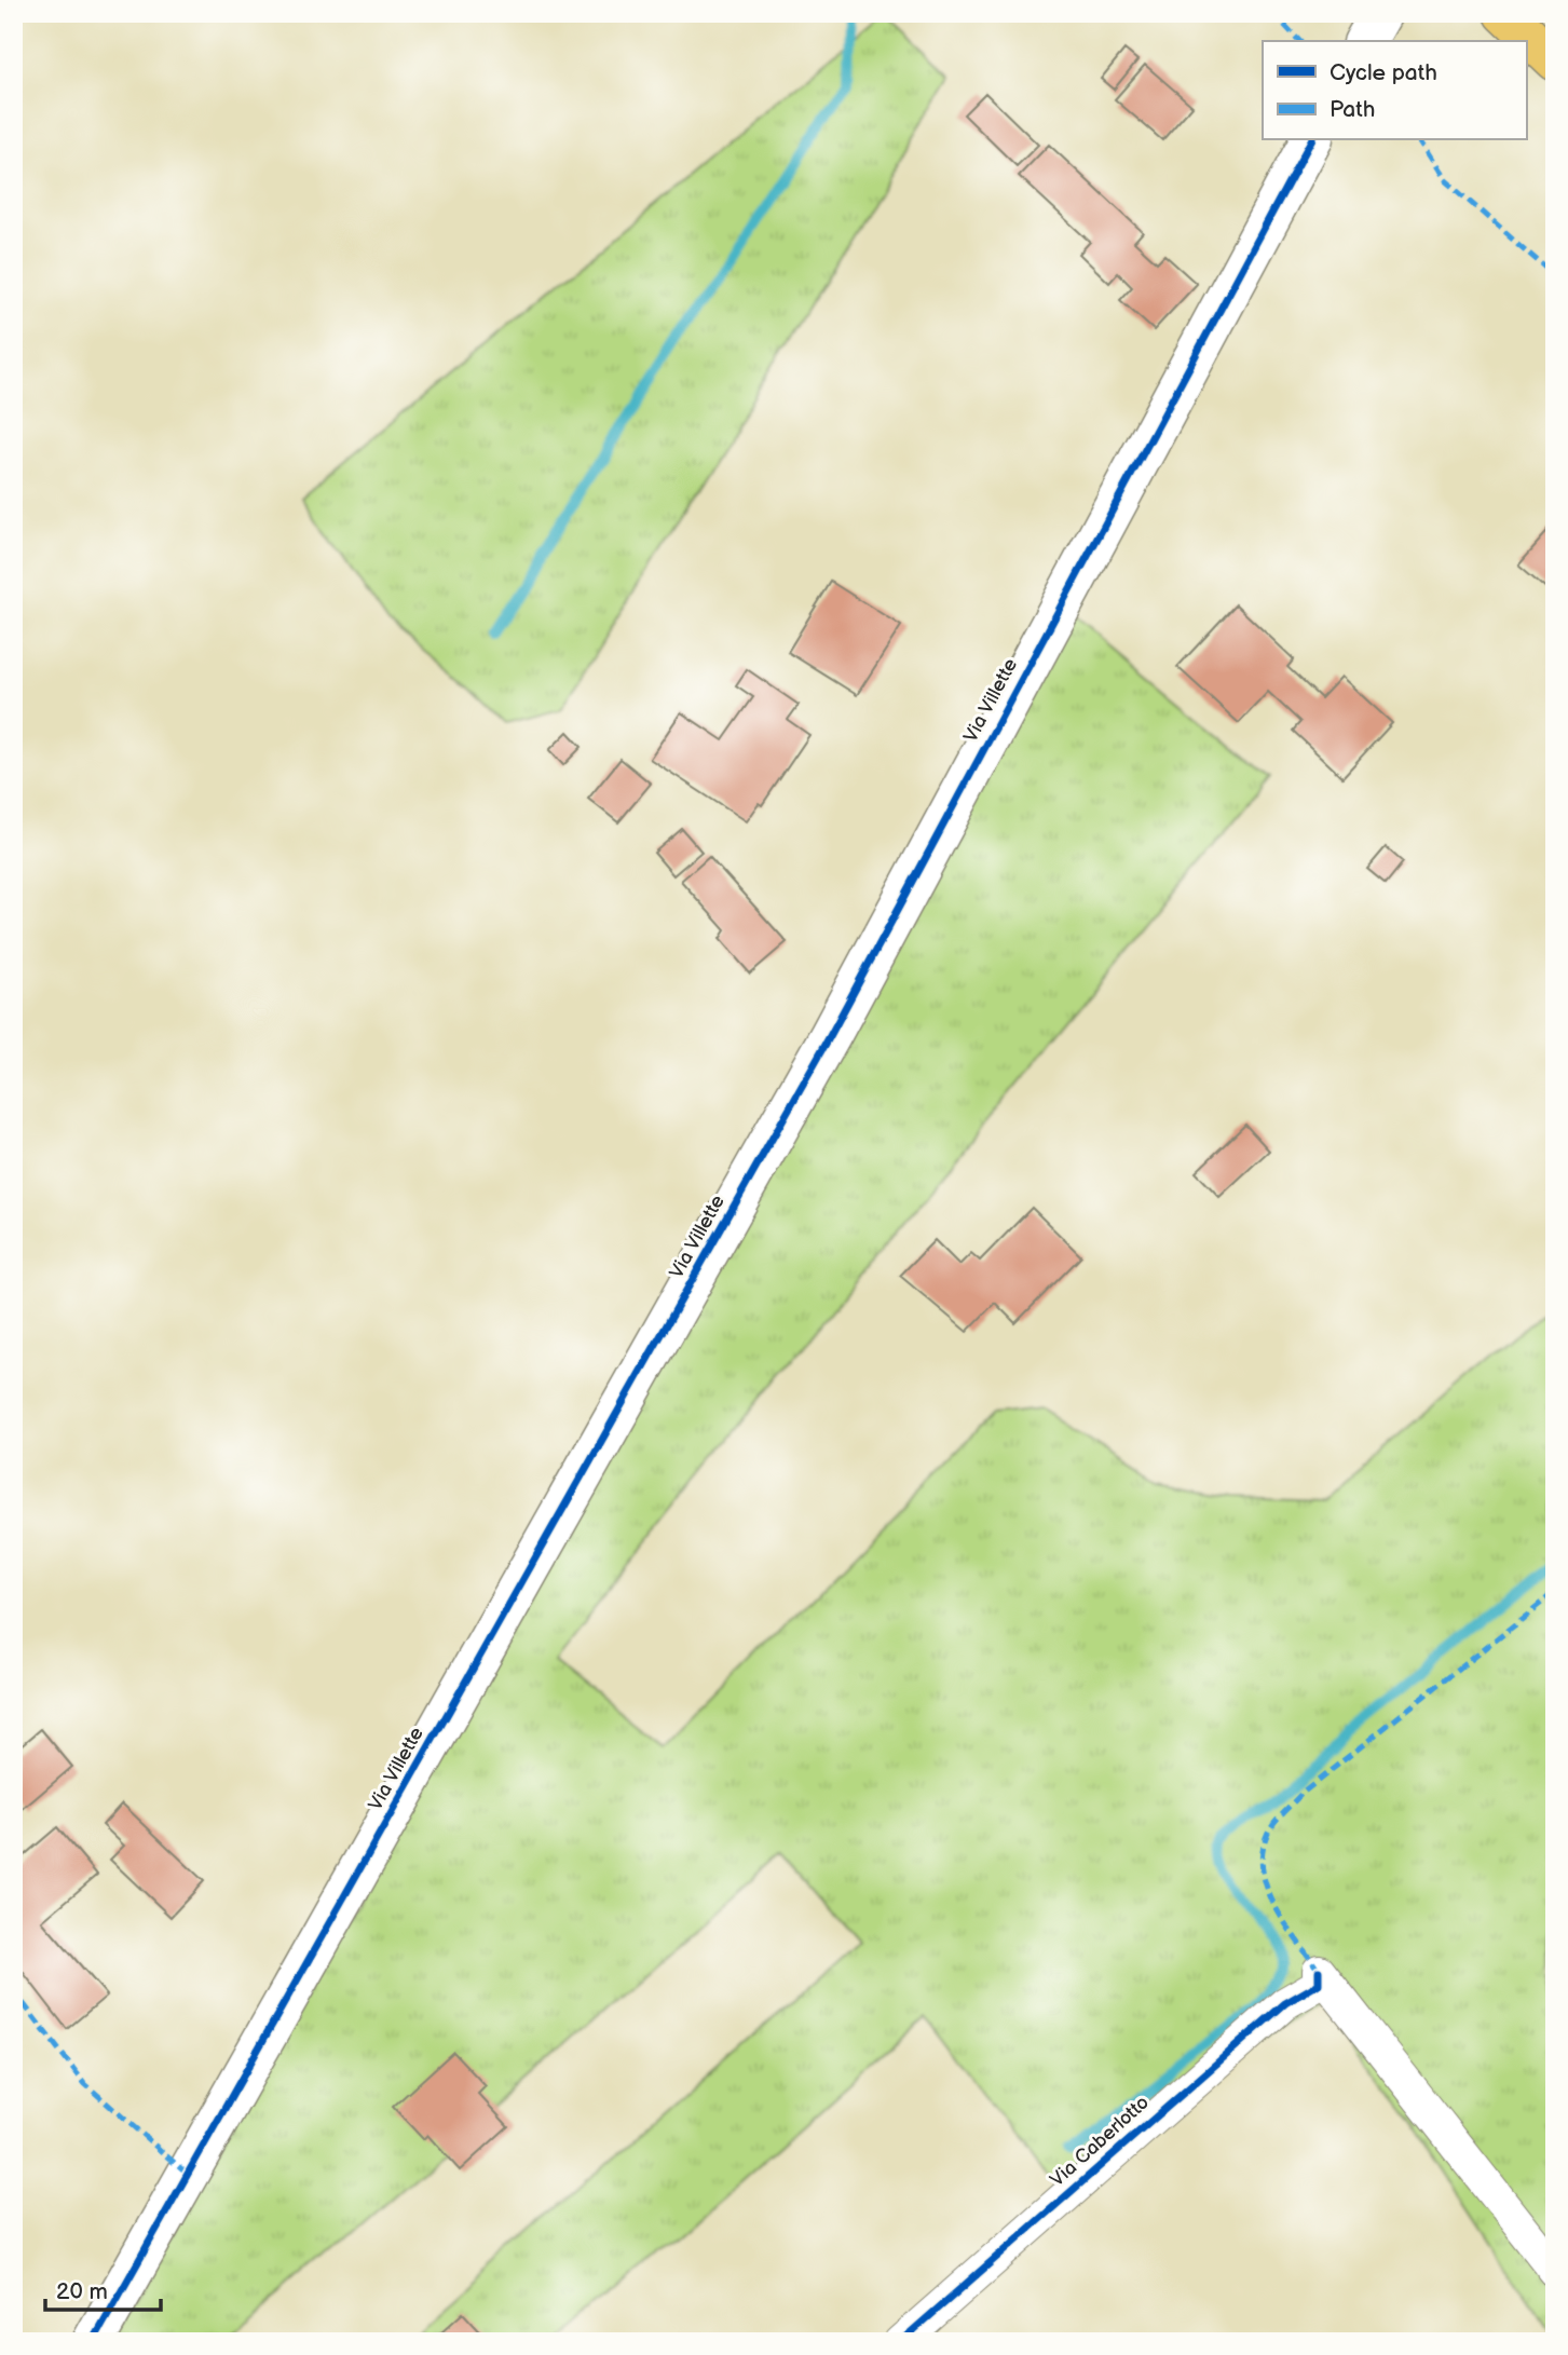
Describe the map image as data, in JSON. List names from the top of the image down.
{
  "streets": {
    "street": ["Via Villette", "Via Caberlotto"]
  },
  "legend": ["Cycle path", "Path"],
  "scale_bar": "20 m"
}
